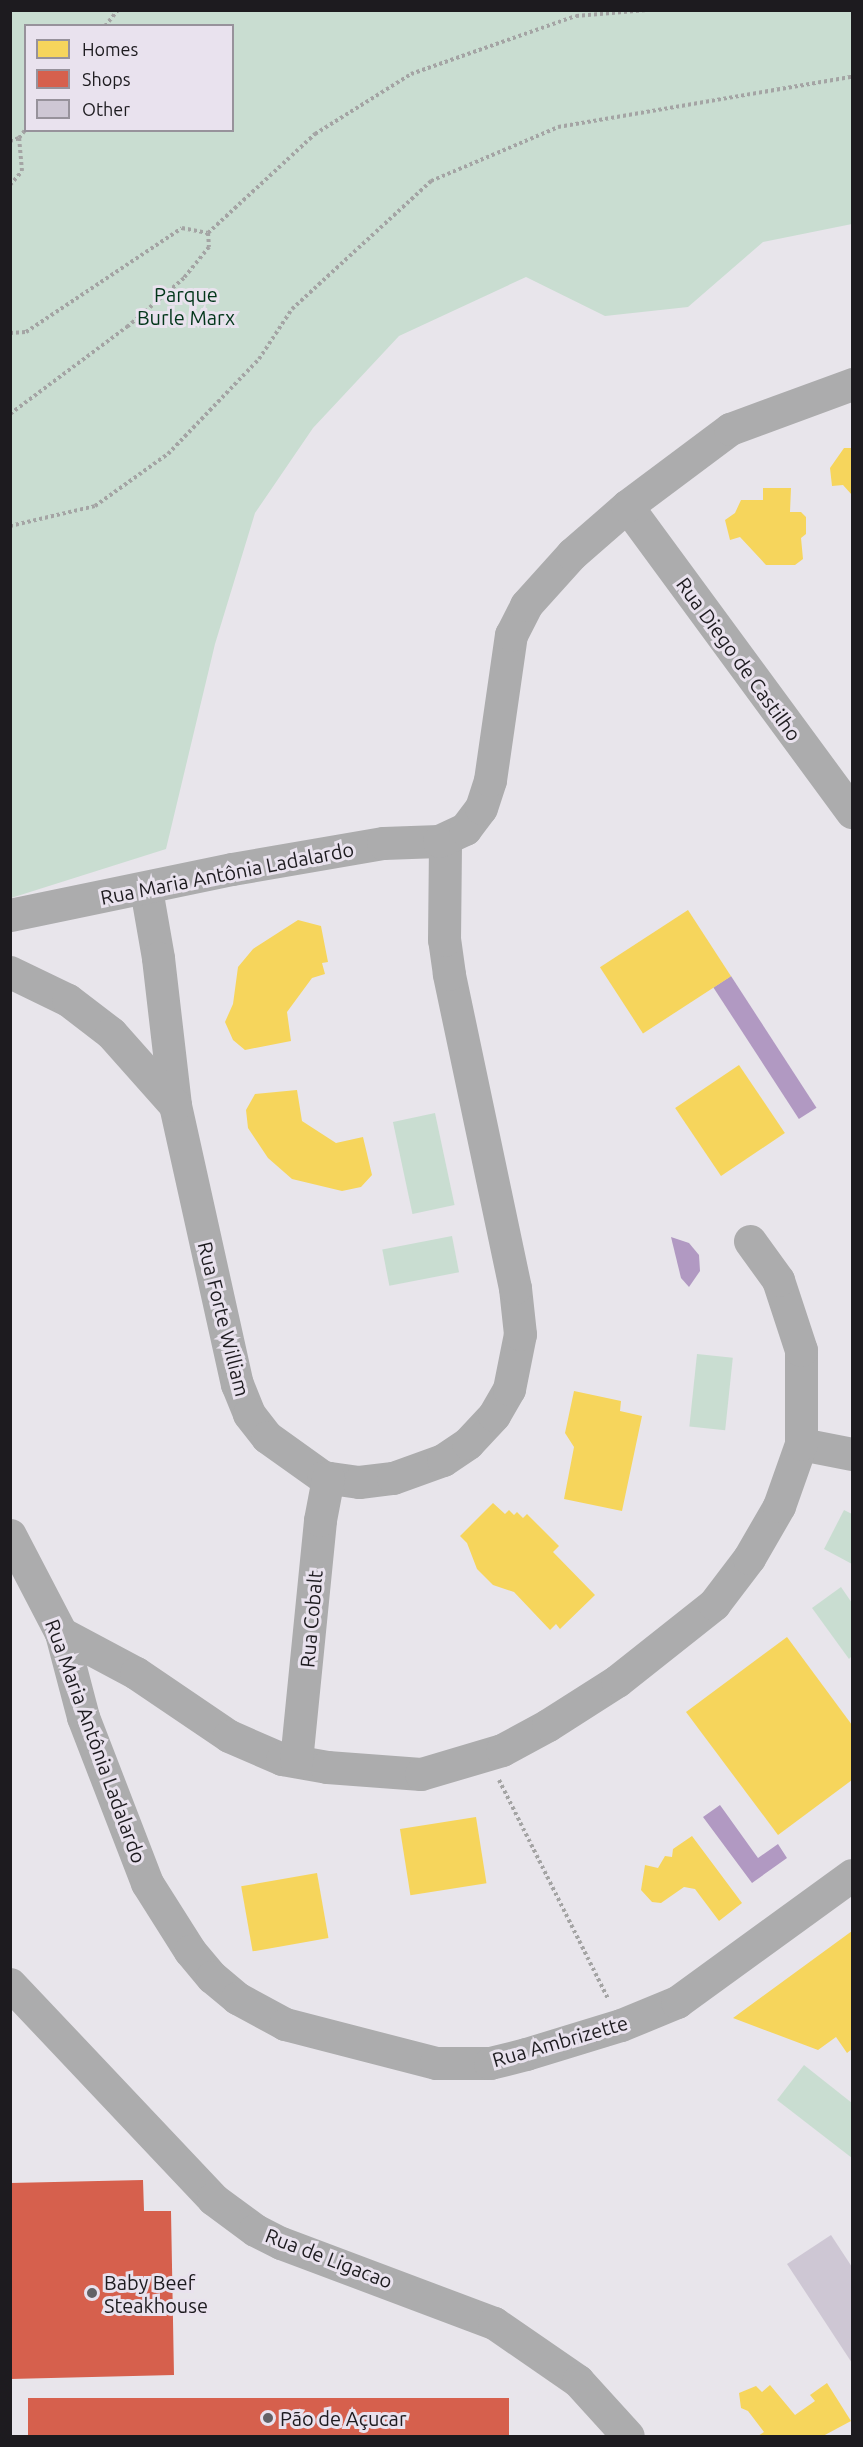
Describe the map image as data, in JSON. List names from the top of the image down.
{
  "streets": {
    "street": [
      "Rua Diego de Castilho",
      "Rua Maria Antônia Ladalardo",
      "Rua Forte William",
      "Rua Cobalt",
      "Rua Ambrizette",
      "Rua de Ligacao"
    ]
  },
  "crossings": [
    ["Rua Maria Antônia Ladalardo", "Rua Forte William"],
    ["Rua Maria Antônia Ladalardo", "Rua Ambrizette"],
    ["Rua Forte William", "Rua Cobalt"]
  ],
  "parks": ["Parque Burle Marx"],
  "places": ["Baby Beef Steakhouse", "Pão de Açucar"],
  "legend": ["Homes", "Shops", "Other"]
}
